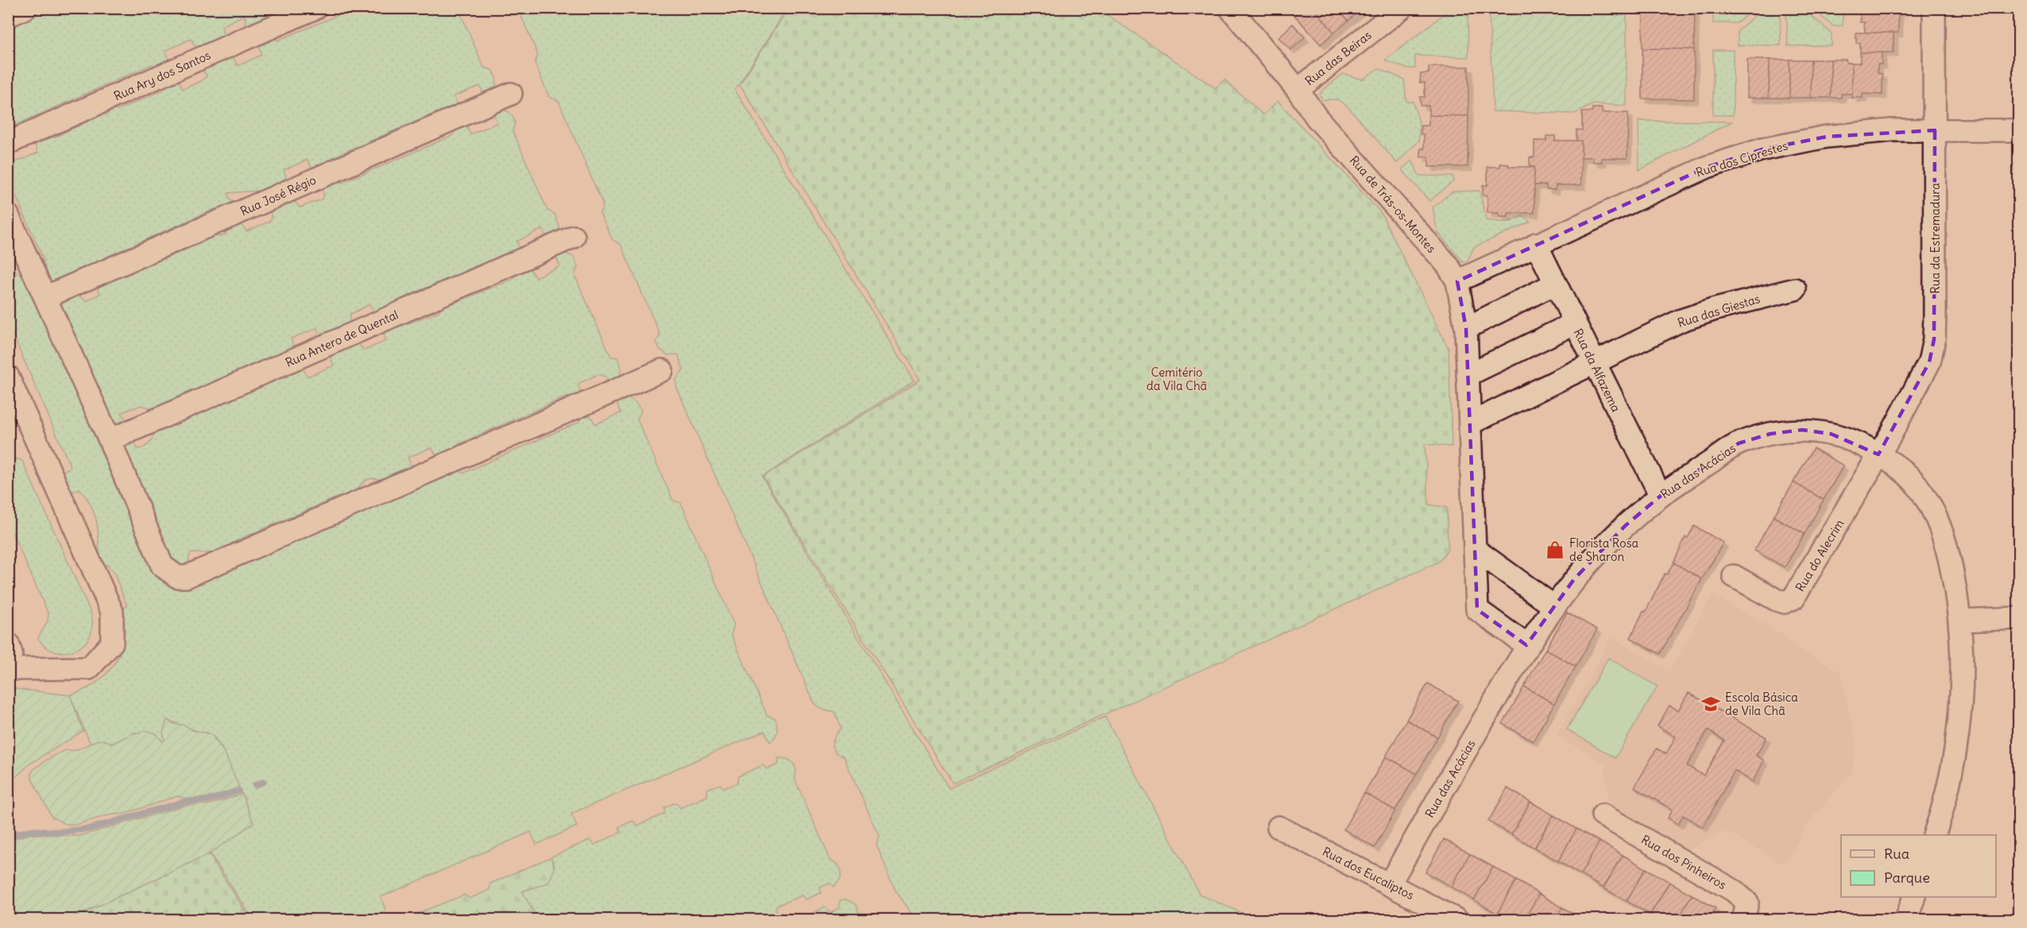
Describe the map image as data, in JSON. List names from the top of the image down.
{
  "streets": {
    "street": [
      "Rua das Beiras",
      "Rua Ary dos Santos",
      "Rua dos Ciprestes",
      "Rua José Régio",
      "Rua de Trás-os-Montes",
      "Rua da Estremadura",
      "Rua das Giestas",
      "Rua Antero de Quental",
      "Rua da Alfazema",
      "Rua das Acácias",
      "Rua do Alecrim",
      "Rua dos Pinheiros",
      "Rua dos Eucaliptos"
    ]
  },
  "crossings": [
    ["Rua das Beiras", "Rua de Trás-os-Montes"],
    ["Rua dos Ciprestes", "Rua de Trás-os-Montes"],
    ["Rua dos Ciprestes", "Rua da Estremadura"],
    ["Rua dos Ciprestes", "Rua da Alfazema"],
    ["Rua de Trás-os-Montes", "Rua das Acácias"],
    ["Rua da Estremadura", "Rua das Acácias"],
    ["Rua da Estremadura", "Rua do Alecrim"],
    ["Rua das Giestas", "Rua da Alfazema"],
    ["Rua da Alfazema", "Rua das Acácias"],
    ["Rua das Acácias", "Rua do Alecrim"],
    ["Rua das Acácias", "Rua dos Eucaliptos"]
  ],
  "parks": ["Cemitério da Vila Chã"],
  "places": {
    "shop": ["Florista Rosa de Sharon"],
    "school or university": ["Escola Básica de Vila Chã"]
  },
  "legend": ["Rua", "Parque"]
}
